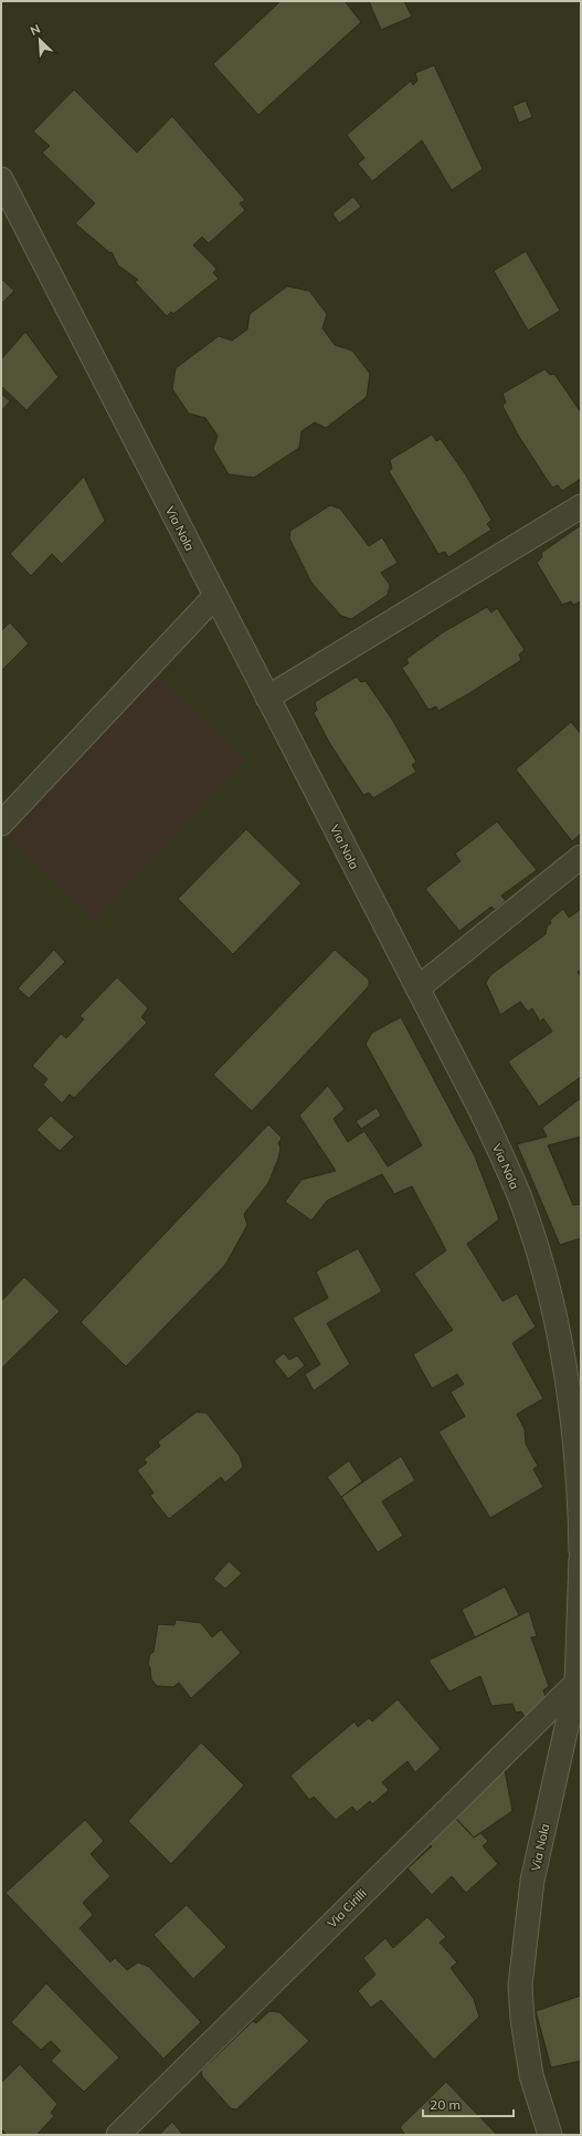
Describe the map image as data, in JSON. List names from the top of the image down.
{
  "streets": {
    "street": ["Via Nola", "Via Cirilli"]
  },
  "crossings": [
    ["Via Nola", "Via Cirilli"]
  ],
  "scale_bar": "20 m",
  "north": "top left"
}
